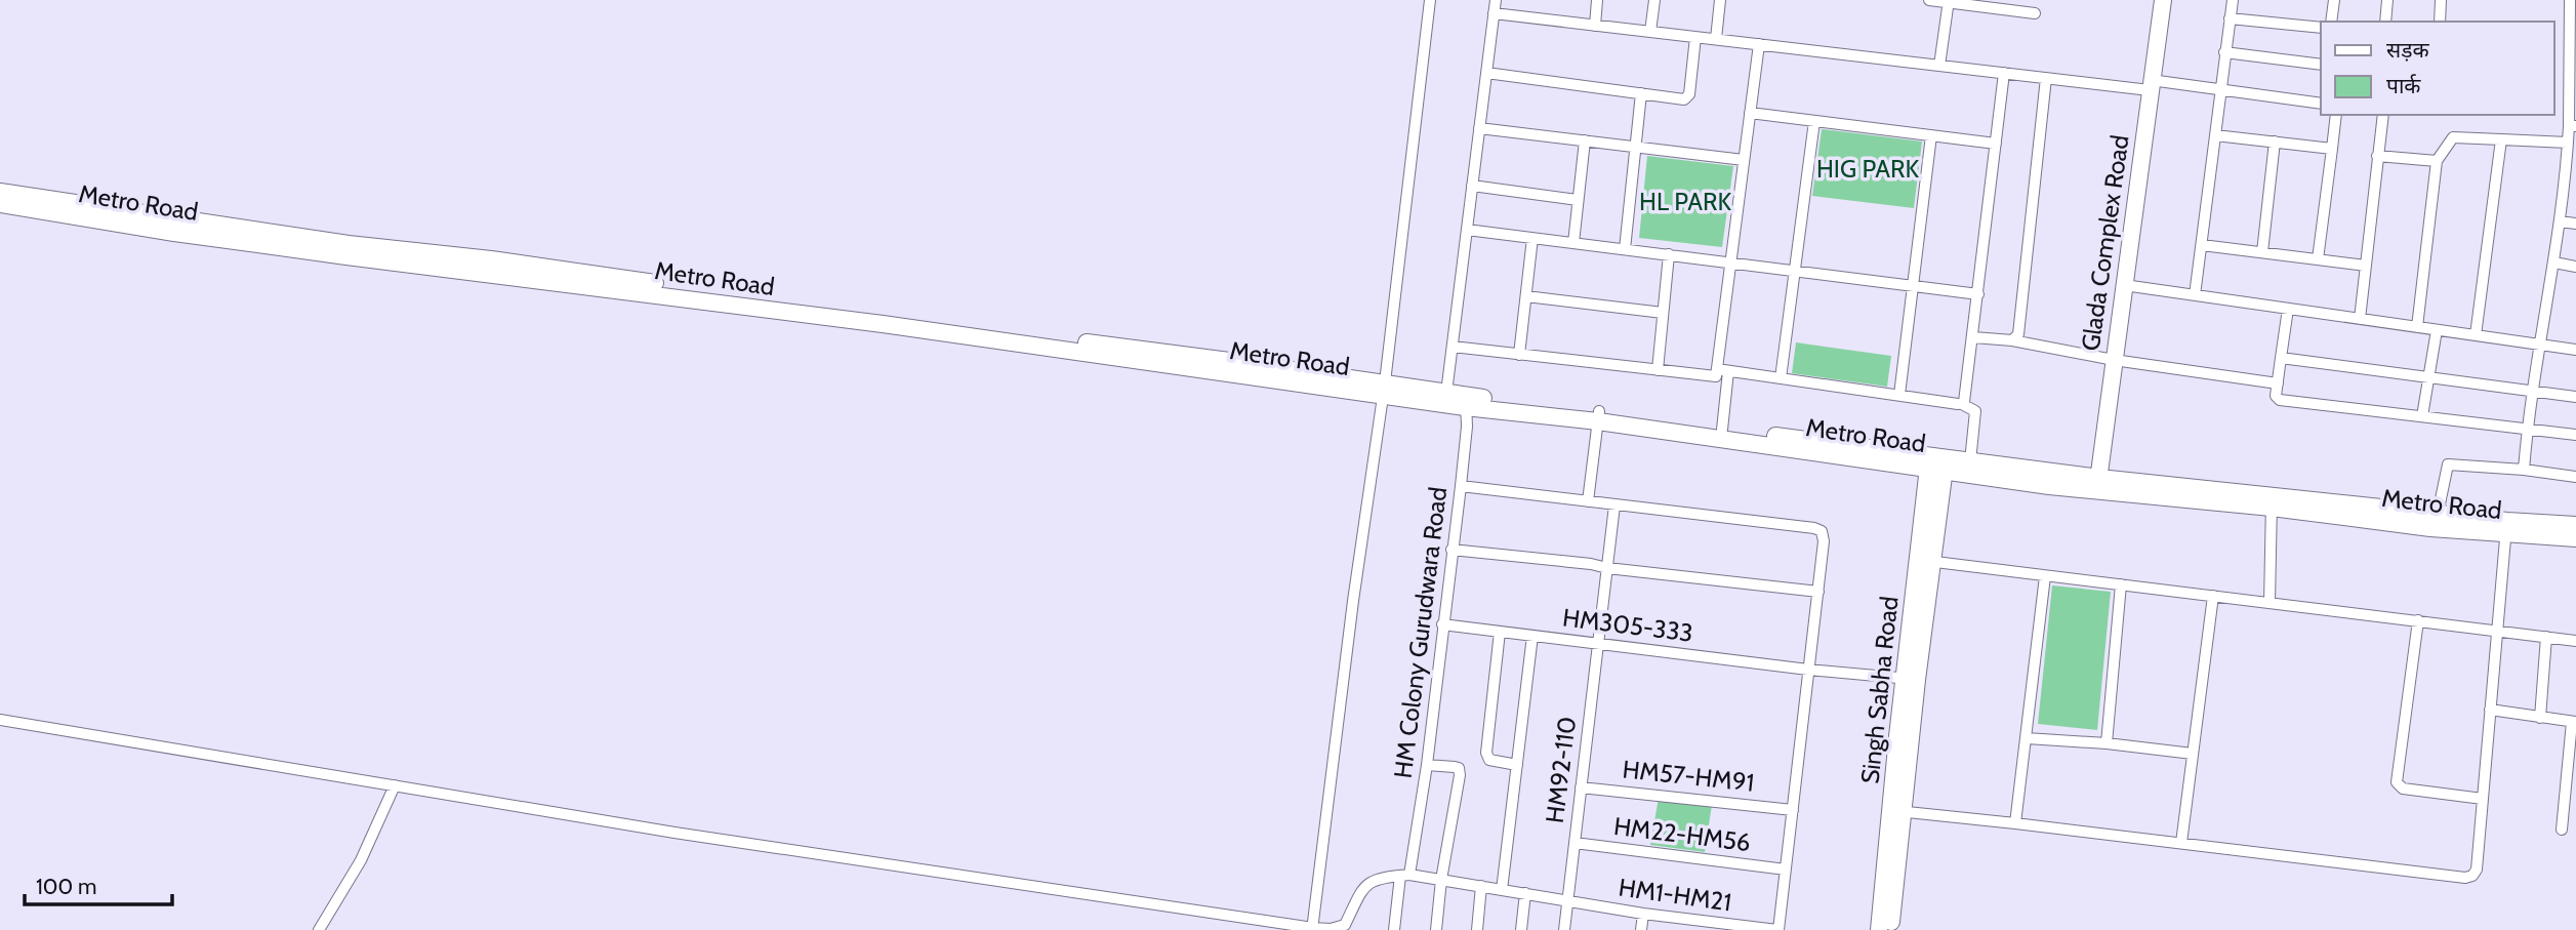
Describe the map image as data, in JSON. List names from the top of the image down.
{
  "streets": {
    "street": [
      "Metro Road",
      "Glada Complex Road",
      "HM305-333",
      "HM Colony Gurudwara Road",
      "Singh Sabha Road",
      "HM92-110",
      "HM57-HM91",
      "HM22-HM56",
      "HM1-HM21"
    ]
  },
  "crossings": [
    ["Metro Road", "Glada Complex Road"],
    ["Metro Road", "HM Colony Gurudwara Road"],
    ["Metro Road", "Singh Sabha Road"],
    ["HM305-333", "HM Colony Gurudwara Road"],
    ["HM305-333", "Singh Sabha Road"],
    ["HM305-333", "HM92-110"],
    ["HM Colony Gurudwara Road", "HM1-HM21"],
    ["HM92-110", "HM57-HM91"],
    ["HM92-110", "HM22-HM56"],
    ["HM92-110", "HM1-HM21"]
  ],
  "parks": ["HIG PARK", "HL PARK"],
  "legend": ["सड़क", "पार्क"],
  "scale_bar": "100 m"
}
